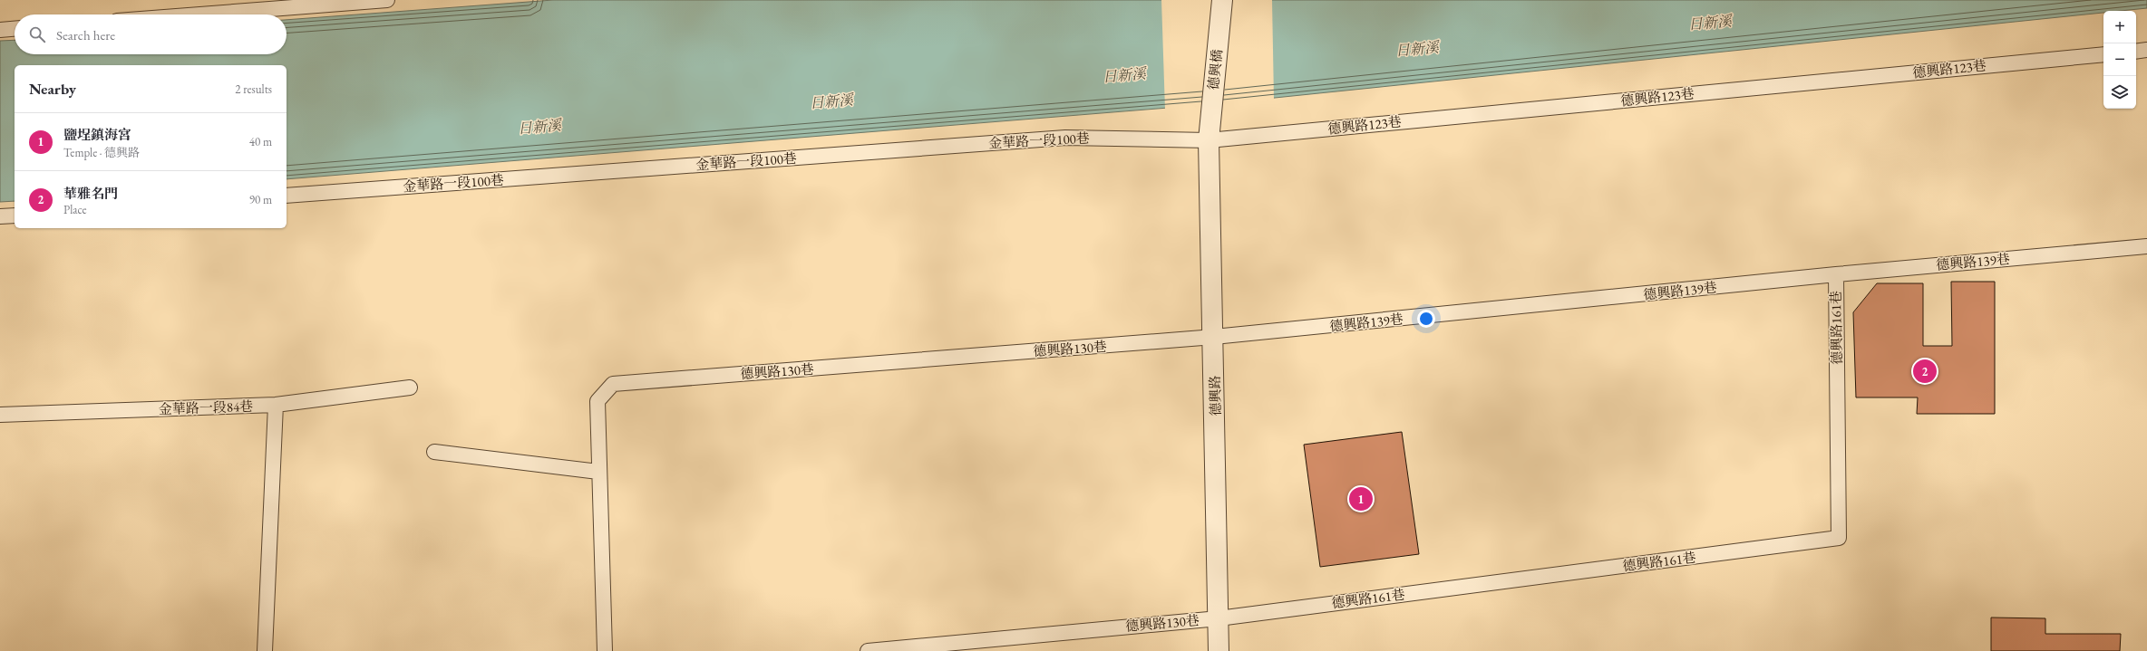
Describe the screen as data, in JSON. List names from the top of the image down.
{
  "streets": {
    "street": ["德興橋", "德興路"],
    "lane": [
      "德興路123巷",
      "金華路一段100巷",
      "德興路139巷",
      "德興路161巷",
      "德興路130巷",
      "金華路一段84巷"
    ]
  },
  "crossings": [
    ["德興路123巷", "德興橋"],
    ["德興路123巷", "金華路一段100巷"],
    ["德興路123巷", "德興路"],
    ["德興橋", "金華路一段100巷"],
    ["德興橋", "德興路"],
    ["金華路一段100巷", "德興路"],
    ["德興路139巷", "德興路161巷"],
    ["德興路139巷", "德興路130巷"],
    ["德興路139巷", "德興路"],
    ["德興路161巷", "德興路130巷"],
    ["德興路161巷", "德興路"],
    ["德興路130巷", "德興路"]
  ],
  "water": ["日新溪"],
  "page": {
    "map_buttons": ["+", "−"],
    "search": "Search here",
    "heading": ["Nearby", "2 results"],
    "list": [
      {
        "mark": "1",
        "name": "鹽埕鎮海宮",
        "note": "Temple · 德興路",
        "value": "40 m"
      },
      {
        "mark": "2",
        "name": "華雅名門",
        "note": "Place",
        "value": "90 m"
      }
    ],
    "pins": ["2", "1"]
  }
}
